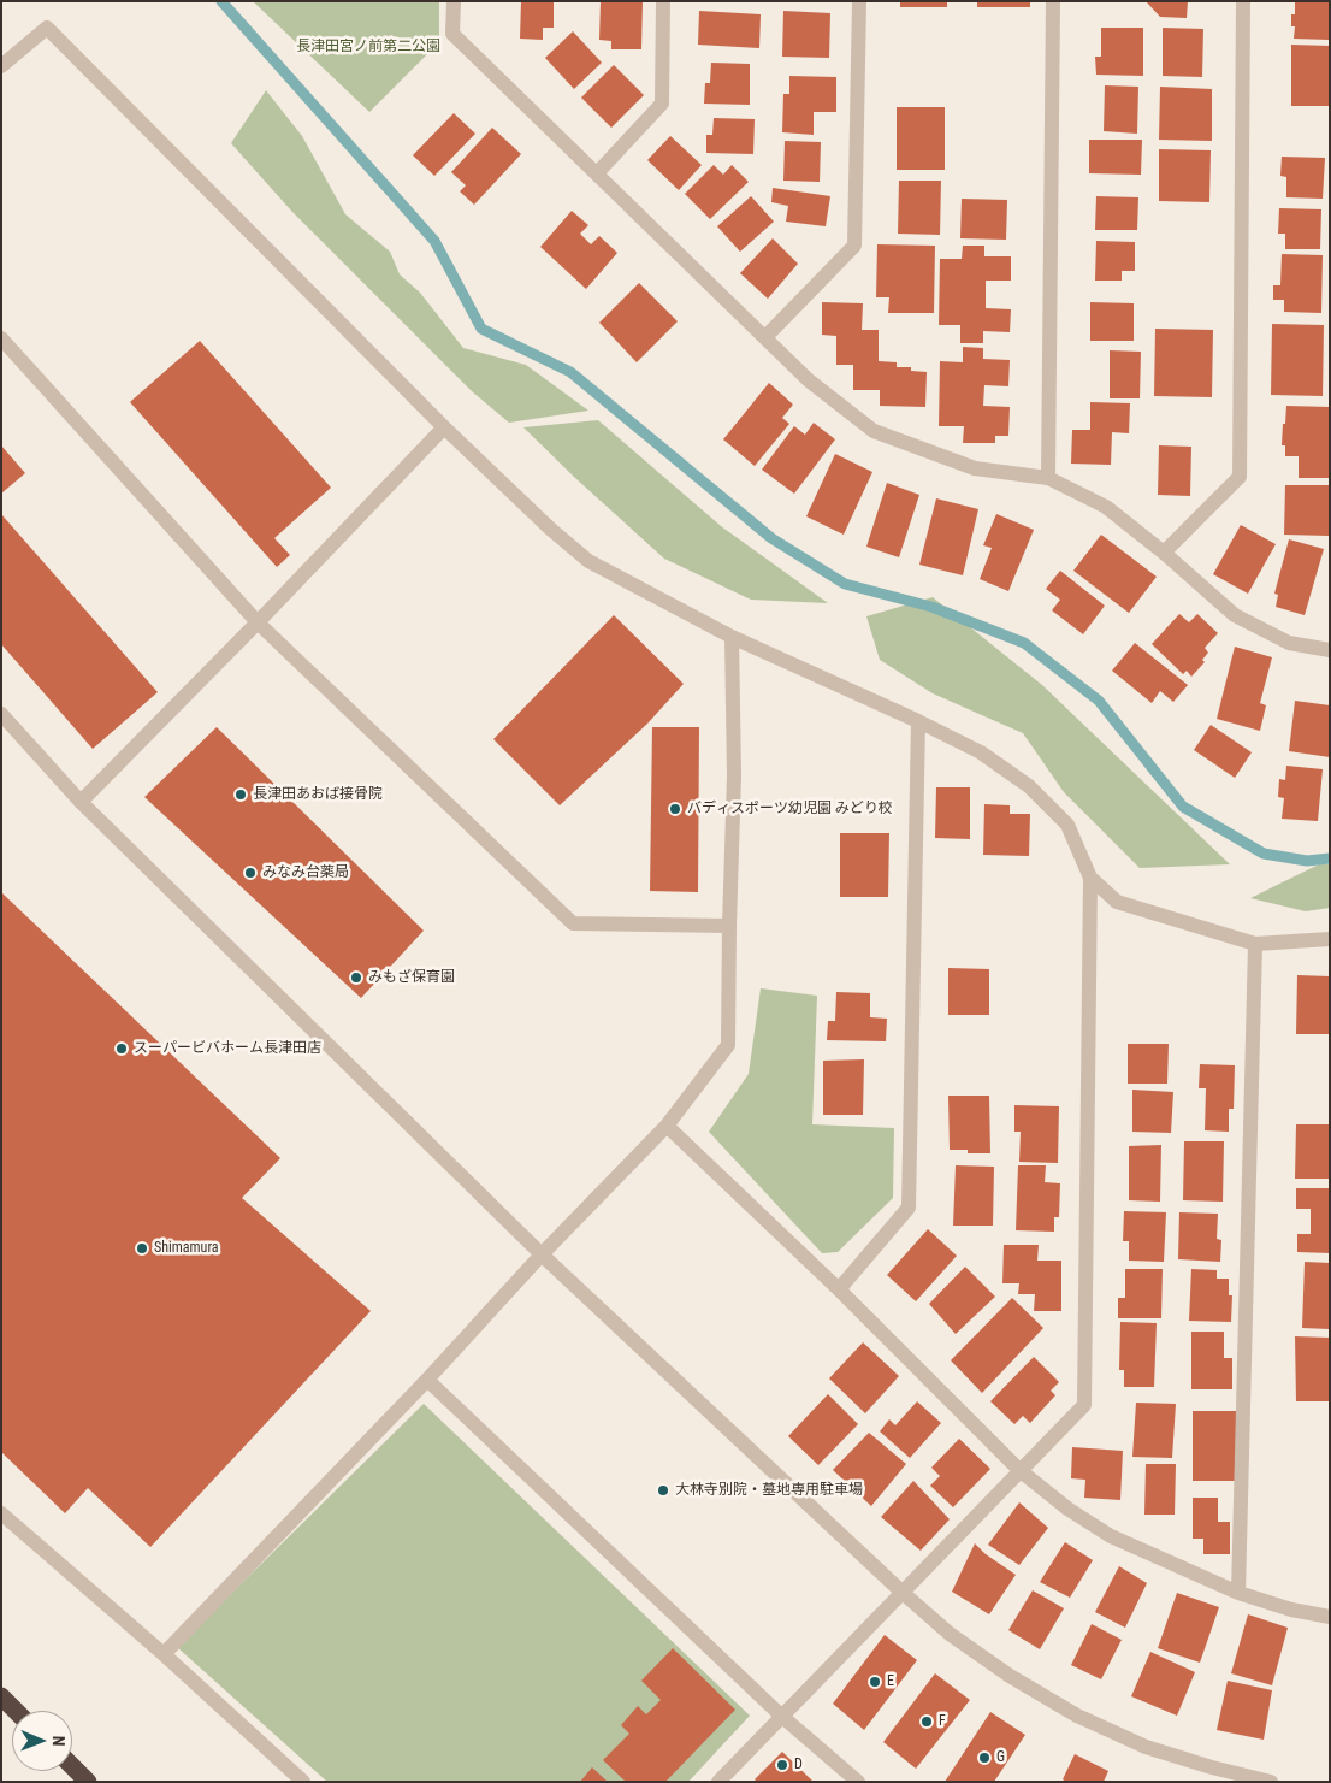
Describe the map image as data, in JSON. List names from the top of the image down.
{
  "parks": ["長津田宮ノ前第二公園"],
  "places": [
    "長津田あおば接骨院",
    "バディスポーツ幼児園 みどり校",
    "みなみ台薬局",
    "みもざ保育園",
    "スーパービバホーム長津田店",
    "Shimamura",
    "大林寺別院・墓地専用駐車場",
    "E",
    "F",
    "G",
    "D"
  ],
  "north": "right"
}
